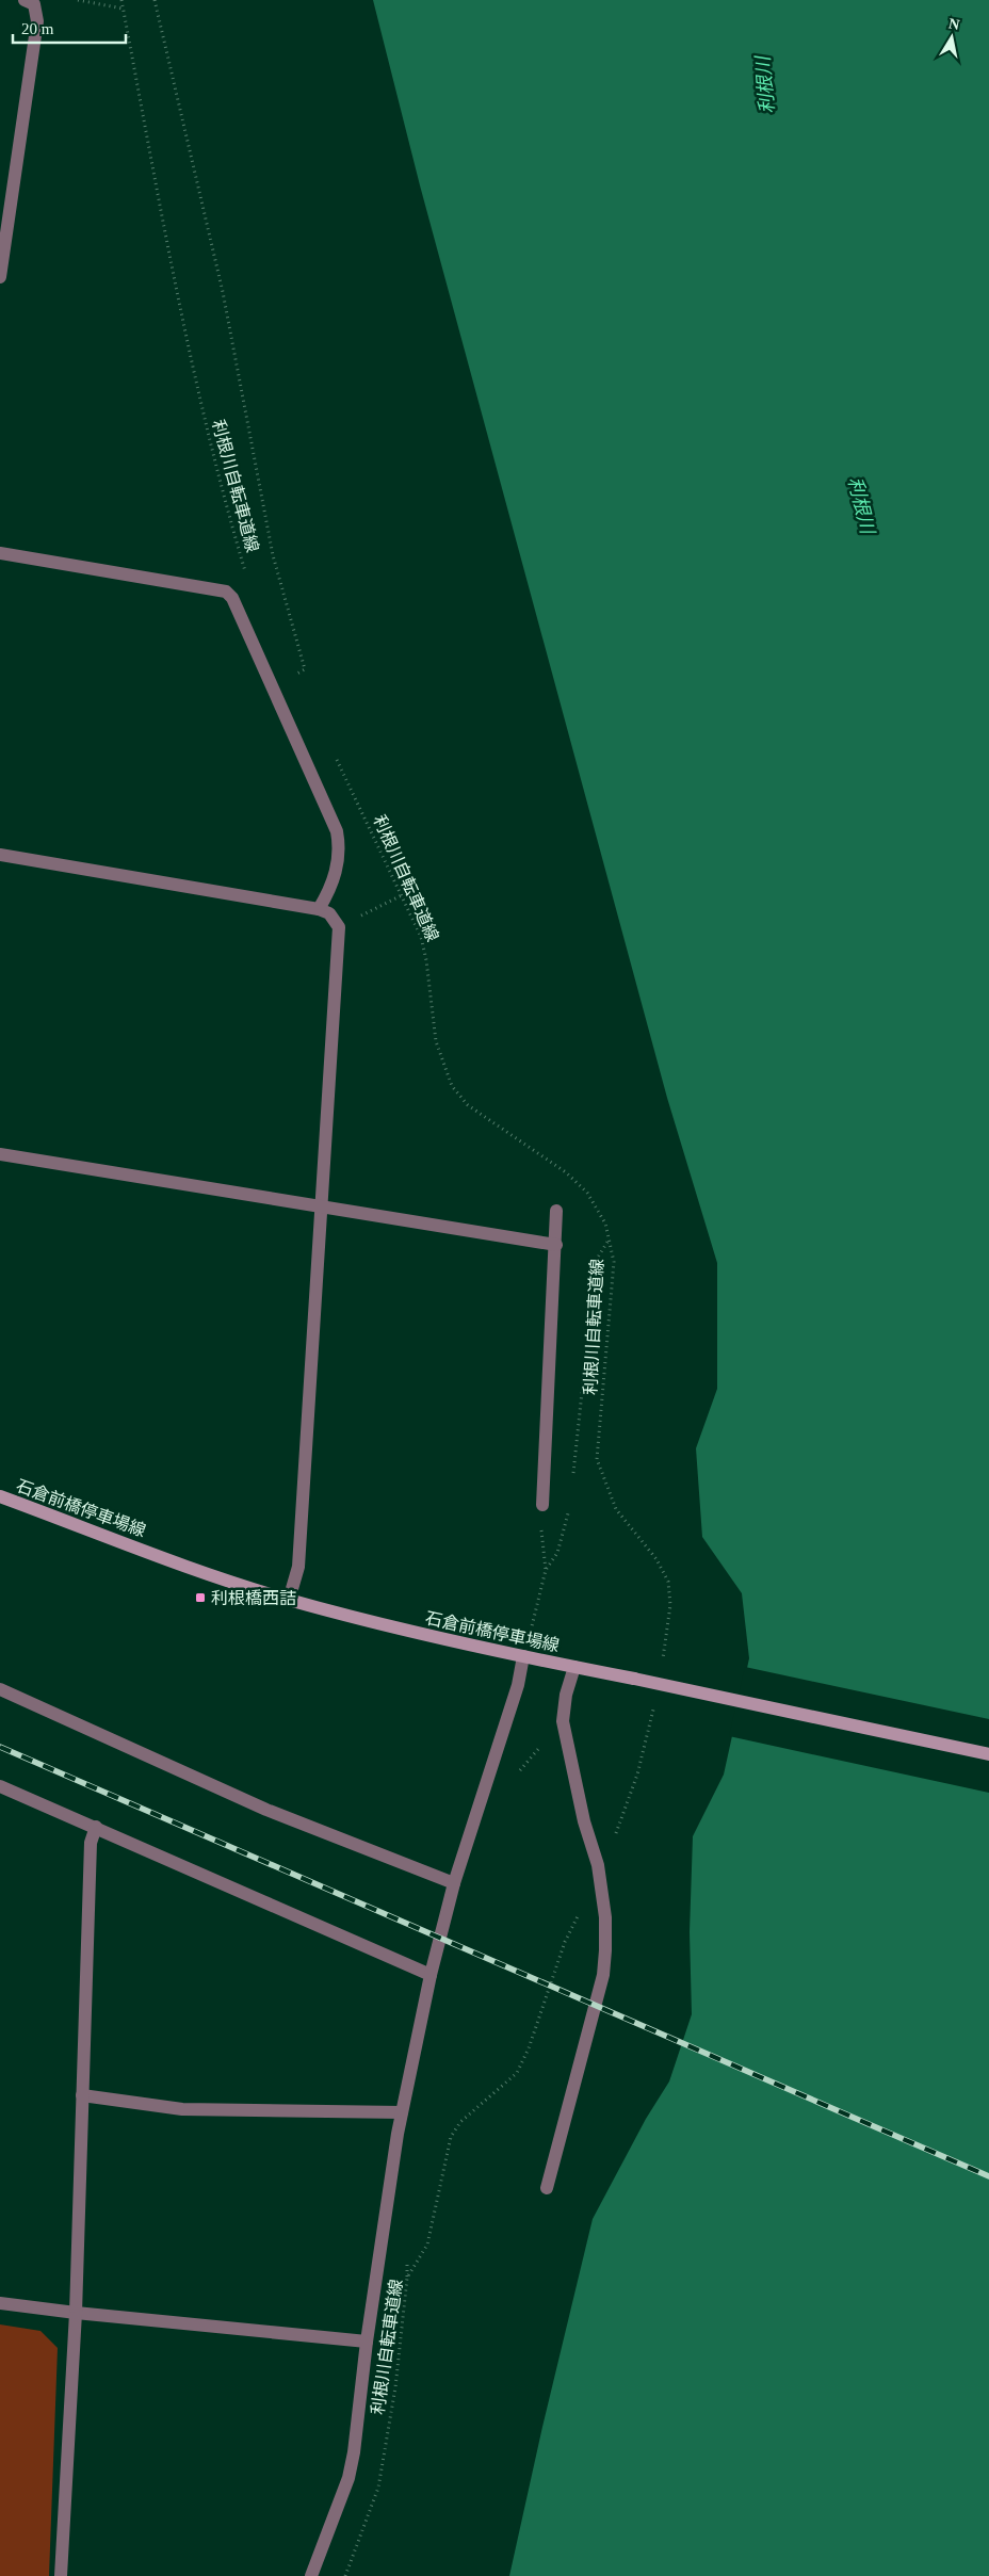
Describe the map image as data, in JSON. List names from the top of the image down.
{
  "streets": {
    "main road": ["石倉前橋停車場線"],
    "path": ["利根川自転車道線"]
  },
  "water": ["利根川"],
  "places": {
    "transit": ["利根橋西詰"]
  },
  "scale_bar": "20 m",
  "north": "top"
}
